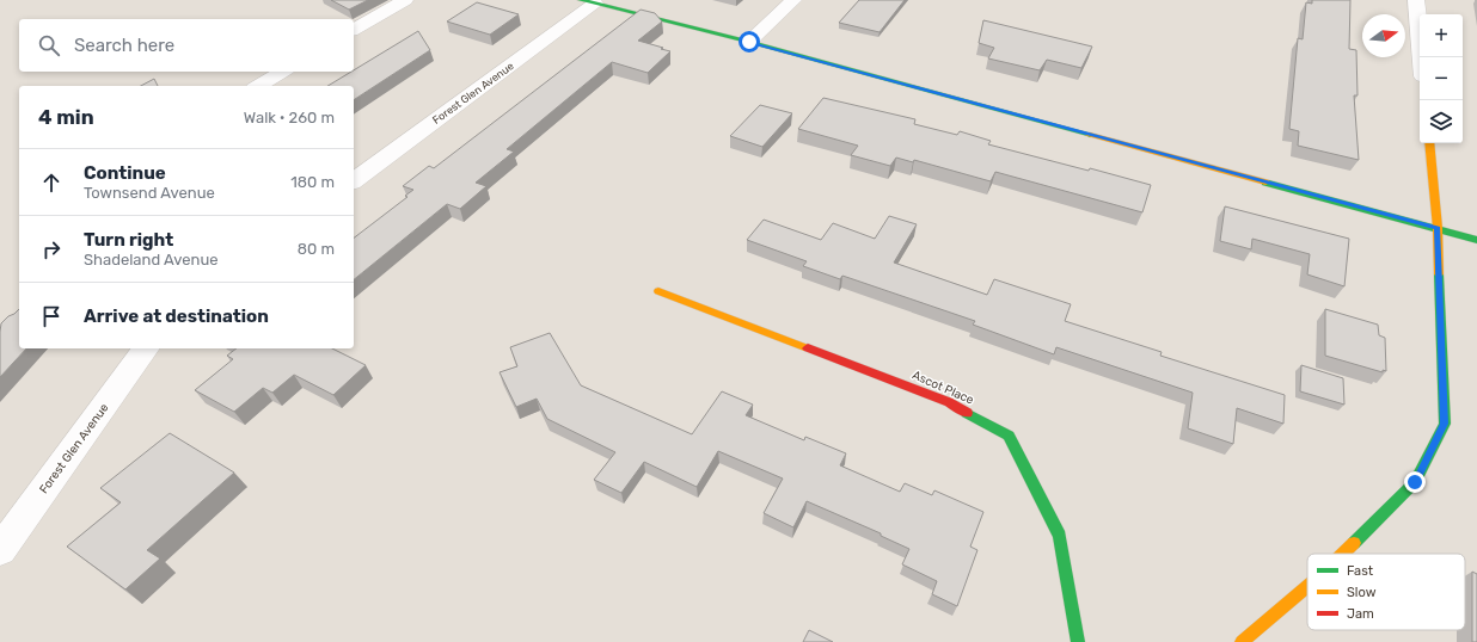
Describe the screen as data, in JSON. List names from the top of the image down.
{
  "streets": {
    "street": ["Forest Glen Avenue", "Ascot Place"]
  },
  "legend": ["Fast", "Slow", "Jam"],
  "north": "right",
  "page": {
    "map_buttons": ["+", "−"],
    "search": "Search here",
    "heading": ["4 min", "Walk · 260 m"],
    "list": [
      ["Continue", "Townsend Avenue", "180 m"],
      ["Turn right", "Shadeland Avenue", "80 m"],
      "Arrive at destination"
    ]
  }
}
